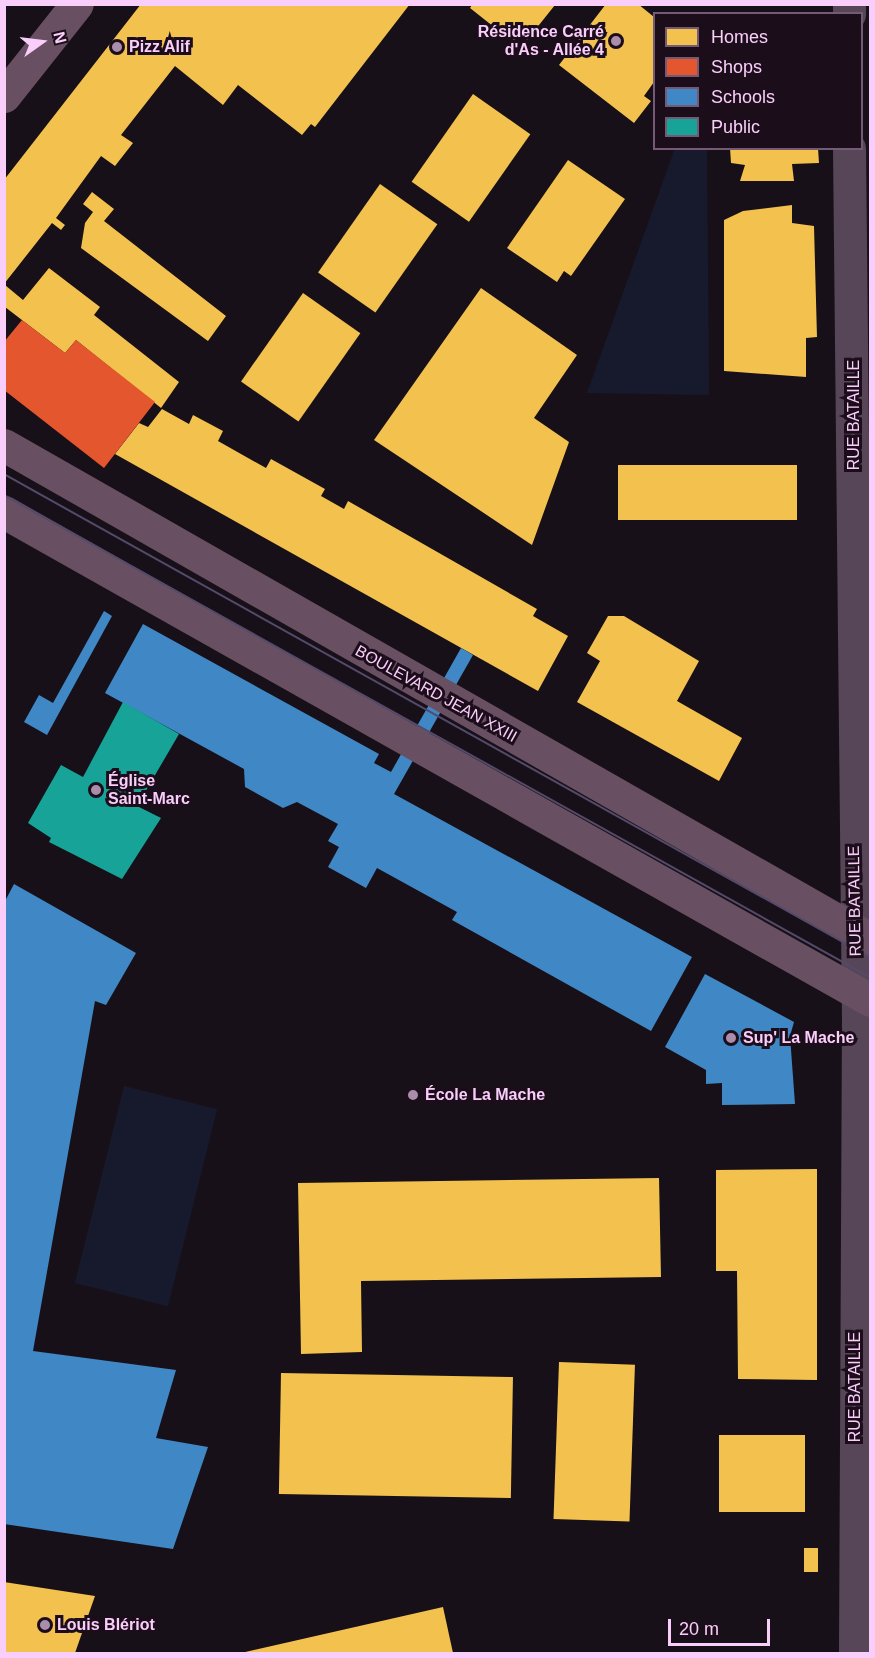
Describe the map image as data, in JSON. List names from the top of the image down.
{
  "streets": {
    "main road": ["BOULEVARD JEAN XXIII"],
    "street": ["RUE BATAILLE"]
  },
  "crossings": [
    ["RUE BATAILLE", "BOULEVARD JEAN XXIII"]
  ],
  "places": [
    "Résidence Carré d'As - Allée 4",
    "Pizz Alif",
    "Église Saint-Marc",
    "Sup' La Mache",
    "École La Mache",
    "Louis Blériot"
  ],
  "legend": [
    "Homes",
    "Shops",
    "Schools",
    "Public"
  ],
  "scale_bar": "20 m",
  "north": "right"
}
